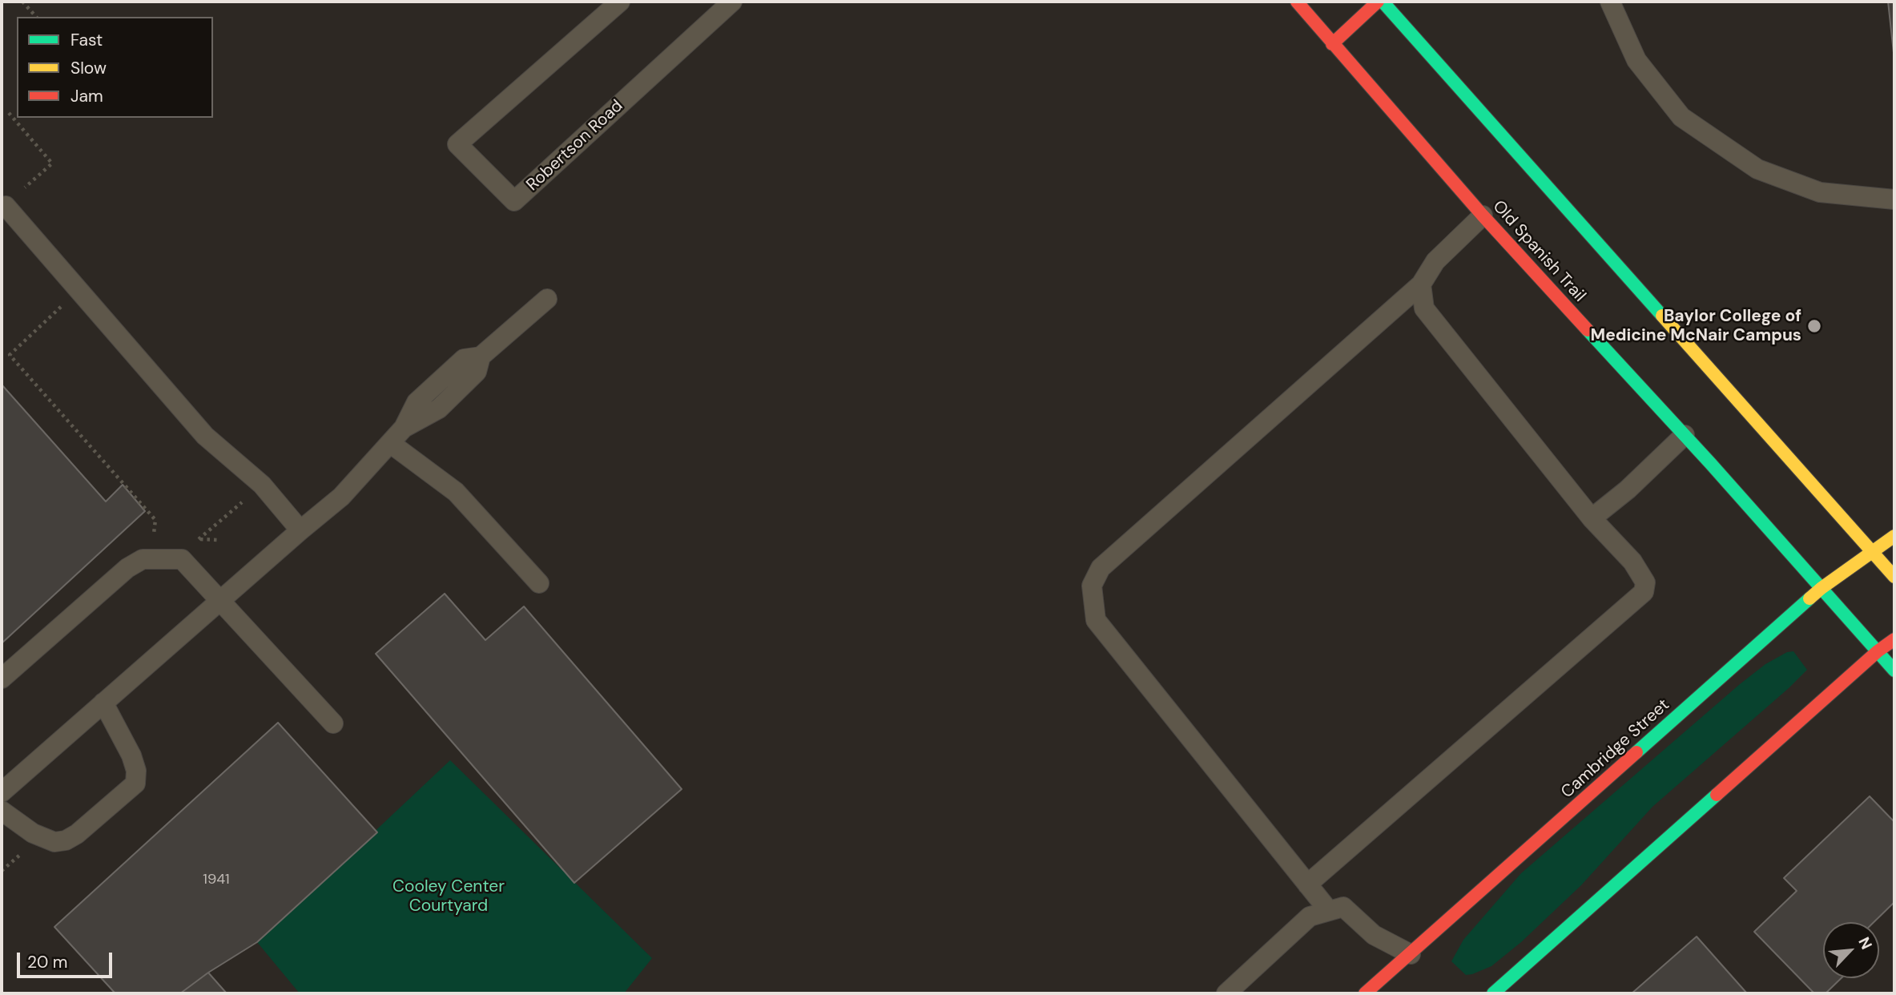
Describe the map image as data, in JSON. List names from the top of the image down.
{
  "streets": {
    "main road": ["Old Spanish Trail", "Cambridge Street"],
    "lane": ["Robertson Road"]
  },
  "crossings": [
    ["Old Spanish Trail", "Cambridge Street"]
  ],
  "parks": ["Cooley Center Courtyard"],
  "places": ["Baylor College of Medicine McNair Campus"],
  "house_numbers": ["1941"],
  "legend": ["Fast", "Slow", "Jam"],
  "scale_bar": "20 m",
  "north": "top right"
}
